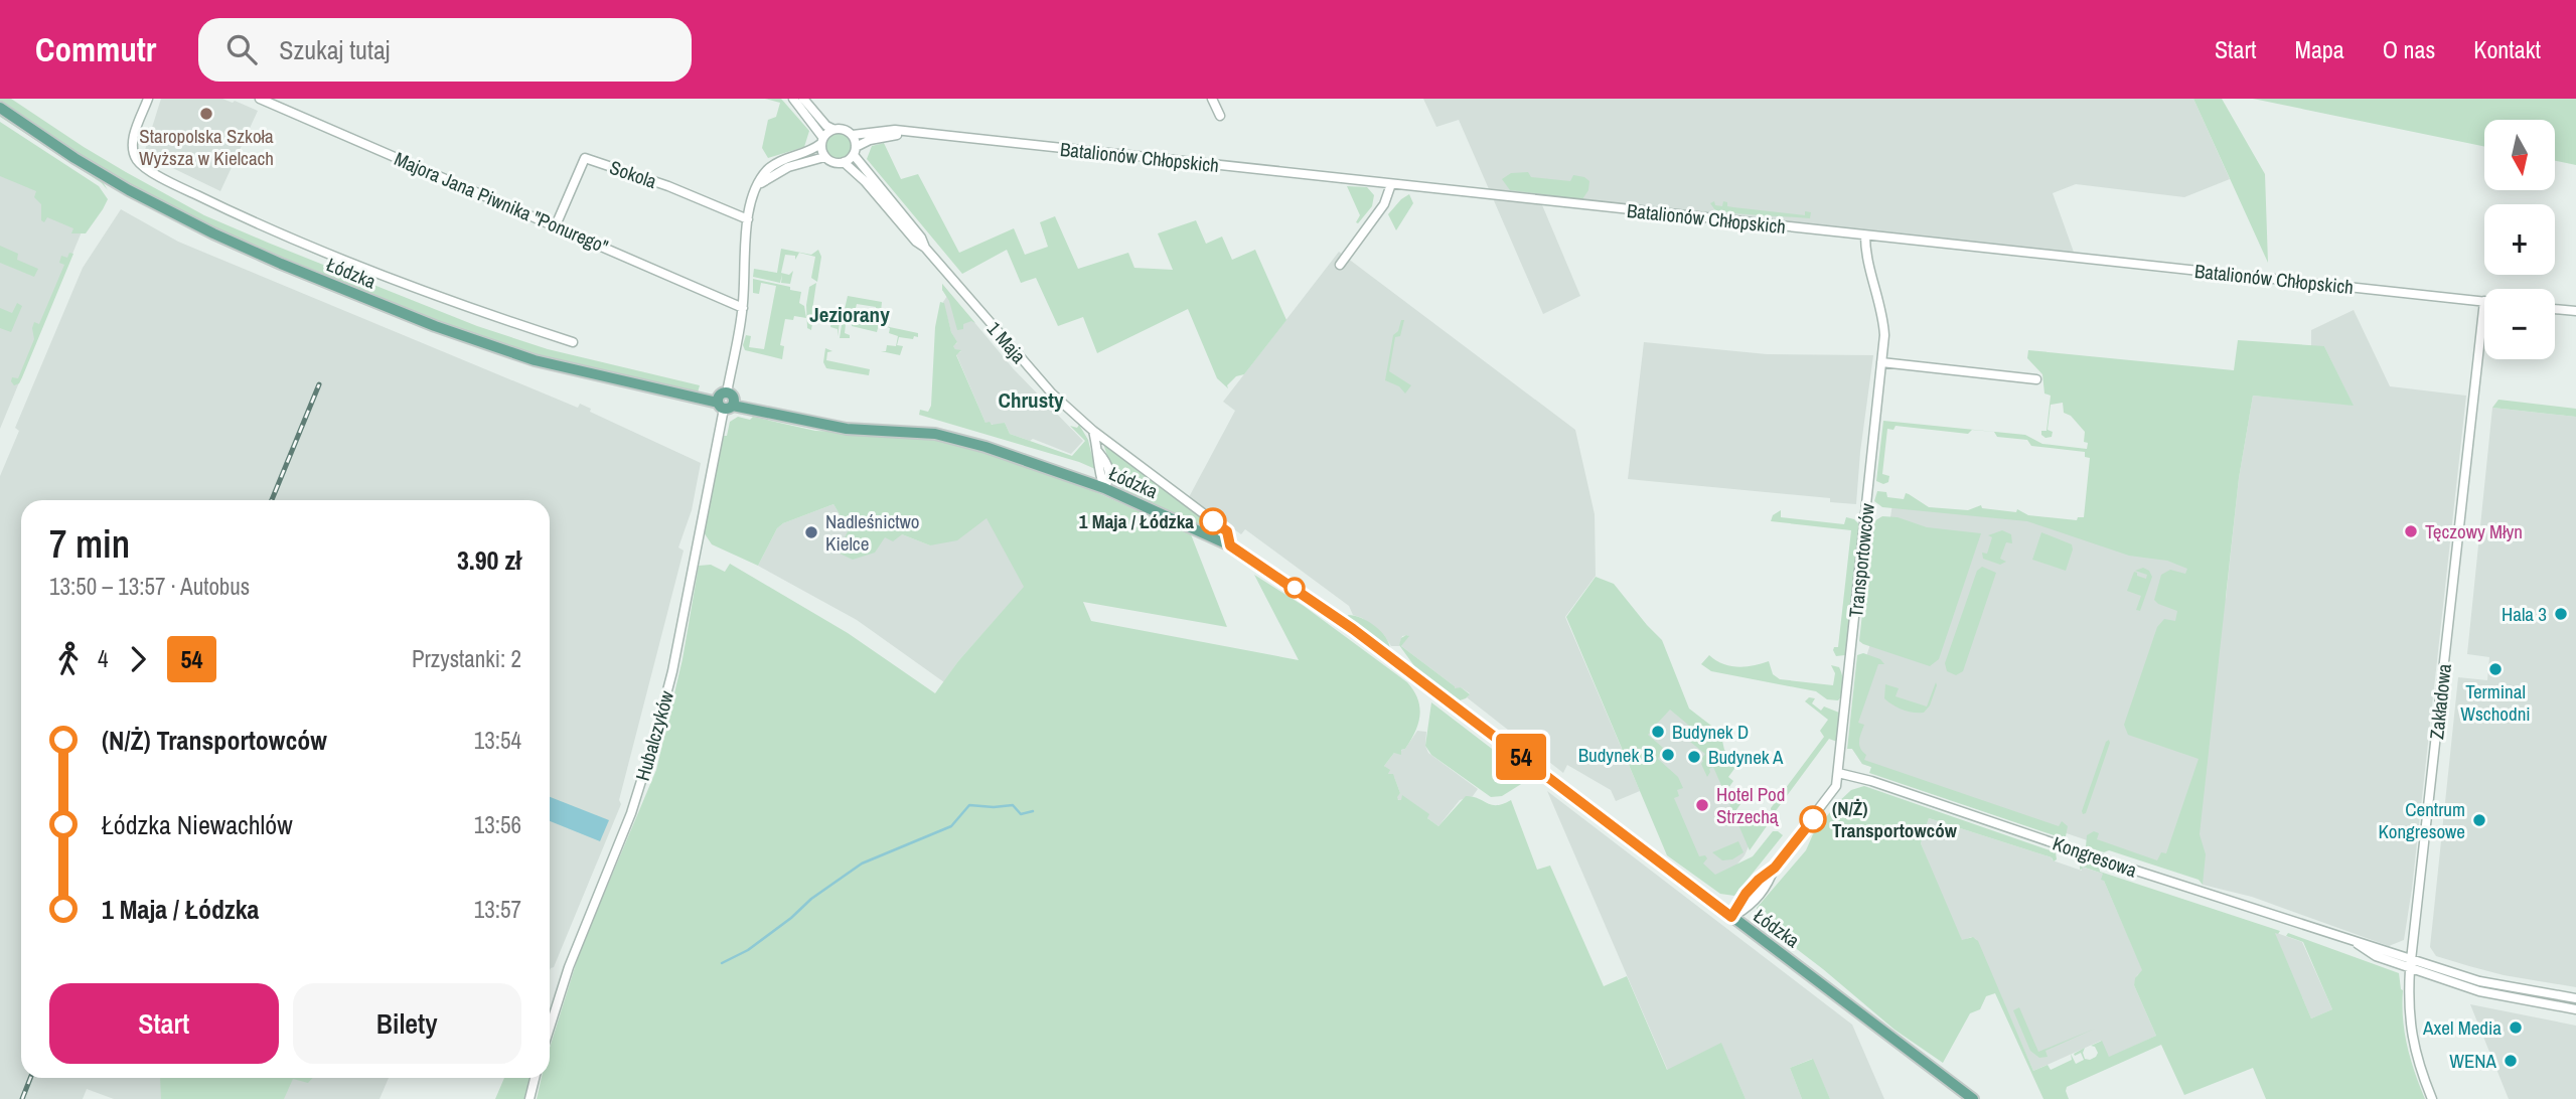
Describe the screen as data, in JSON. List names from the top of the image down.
{
  "streets": {
    "main road": ["Łódzka"],
    "street": [
      "Batalionów Chłopskich",
      "Sokola",
      "Majora Jana Piwnika \"Ponurego\"",
      "1 Maja",
      "Transportowców",
      "Zakładowa",
      "Hubalczyków",
      "Kongresowa"
    ]
  },
  "crossings": [
    ["Batalionów Chłopskich", "1 Maja"],
    ["Batalionów Chłopskich", "Transportowców"],
    ["Batalionów Chłopskich", "Zakładowa"],
    ["Sokola", "Majora Jana Piwnika \"Ponurego\""],
    ["Łódzka", "1 Maja"],
    ["Łódzka", "Transportowców"],
    ["Łódzka", "Hubalczyków"],
    ["Transportowców", "Kongresowa"],
    ["Zakładowa", "Kongresowa"]
  ],
  "districts": ["Jeziorany", "Chrusty"],
  "places": [
    "Staropolska Szkoła Wyższa w Kielcach",
    "1 Maja / Łódzka",
    "Tęczowy Młyn",
    "Nadleśnictwo Kielce",
    "Hala 3",
    "Terminal Wschodni",
    "Budynek D",
    "Budynek B",
    "Budynek A",
    "Hotel Pod Strzechą",
    "(N/Ż) Transportowców",
    "Centrum Kongresowe",
    "Axel Media",
    "WENA"
  ],
  "lines": ["bus line 54"],
  "north": "bottom",
  "page": {
    "header": "Commutr",
    "search": "Szukaj tutaj",
    "nav": [
      "Start",
      "Mapa",
      "O nas",
      "Kontakt"
    ],
    "on_map": "54",
    "map_buttons": ["+", "−"],
    "heading": ["7 min", "13:50 – 13:57 · Autobus", "3.90 zł"],
    "legs": ["4", "54", "Przystanki: 2"],
    "list": [
      {
        "name": "(N/Ż) Transportowców",
        "value": "13:54"
      },
      {
        "name": "Łódzka Niewachlów",
        "value": "13:56"
      },
      {
        "name": "1 Maja / Łódzka",
        "value": "13:57"
      }
    ],
    "buttons": ["Start", "Bilety"]
  }
}
